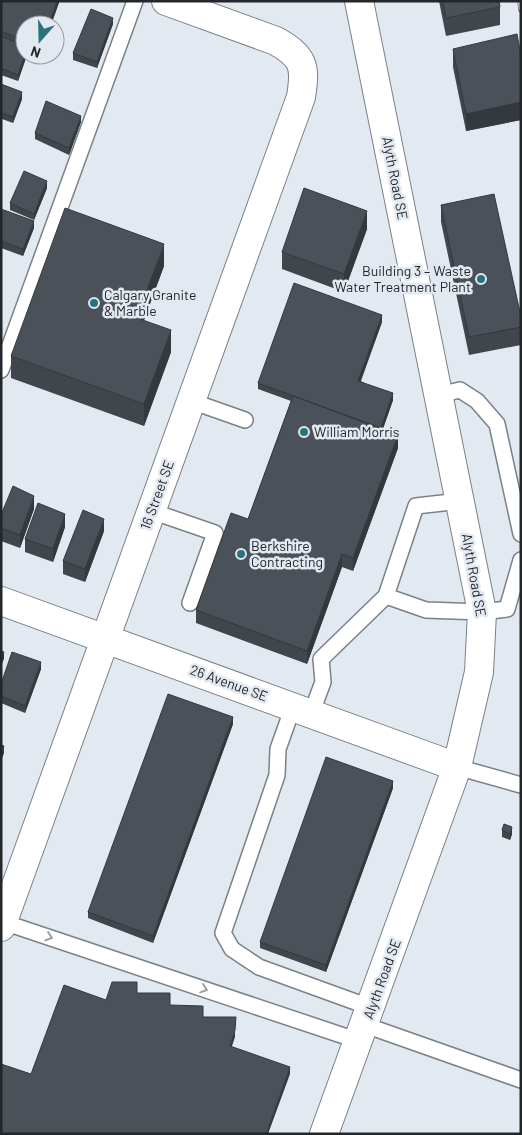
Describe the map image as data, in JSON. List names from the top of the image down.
{
  "streets": {
    "street": ["Alyth Road SE", "16 Street SE", "26 Avenue SE"]
  },
  "crossings": [
    ["Alyth Road SE", "26 Avenue SE"],
    ["16 Street SE", "26 Avenue SE"]
  ],
  "places": [
    "Building 3 – Waste Water Treatment Plant",
    "Calgary Granite & Marble",
    "William Morris",
    "Berkshire Contracting"
  ],
  "north": "bottom"
}
